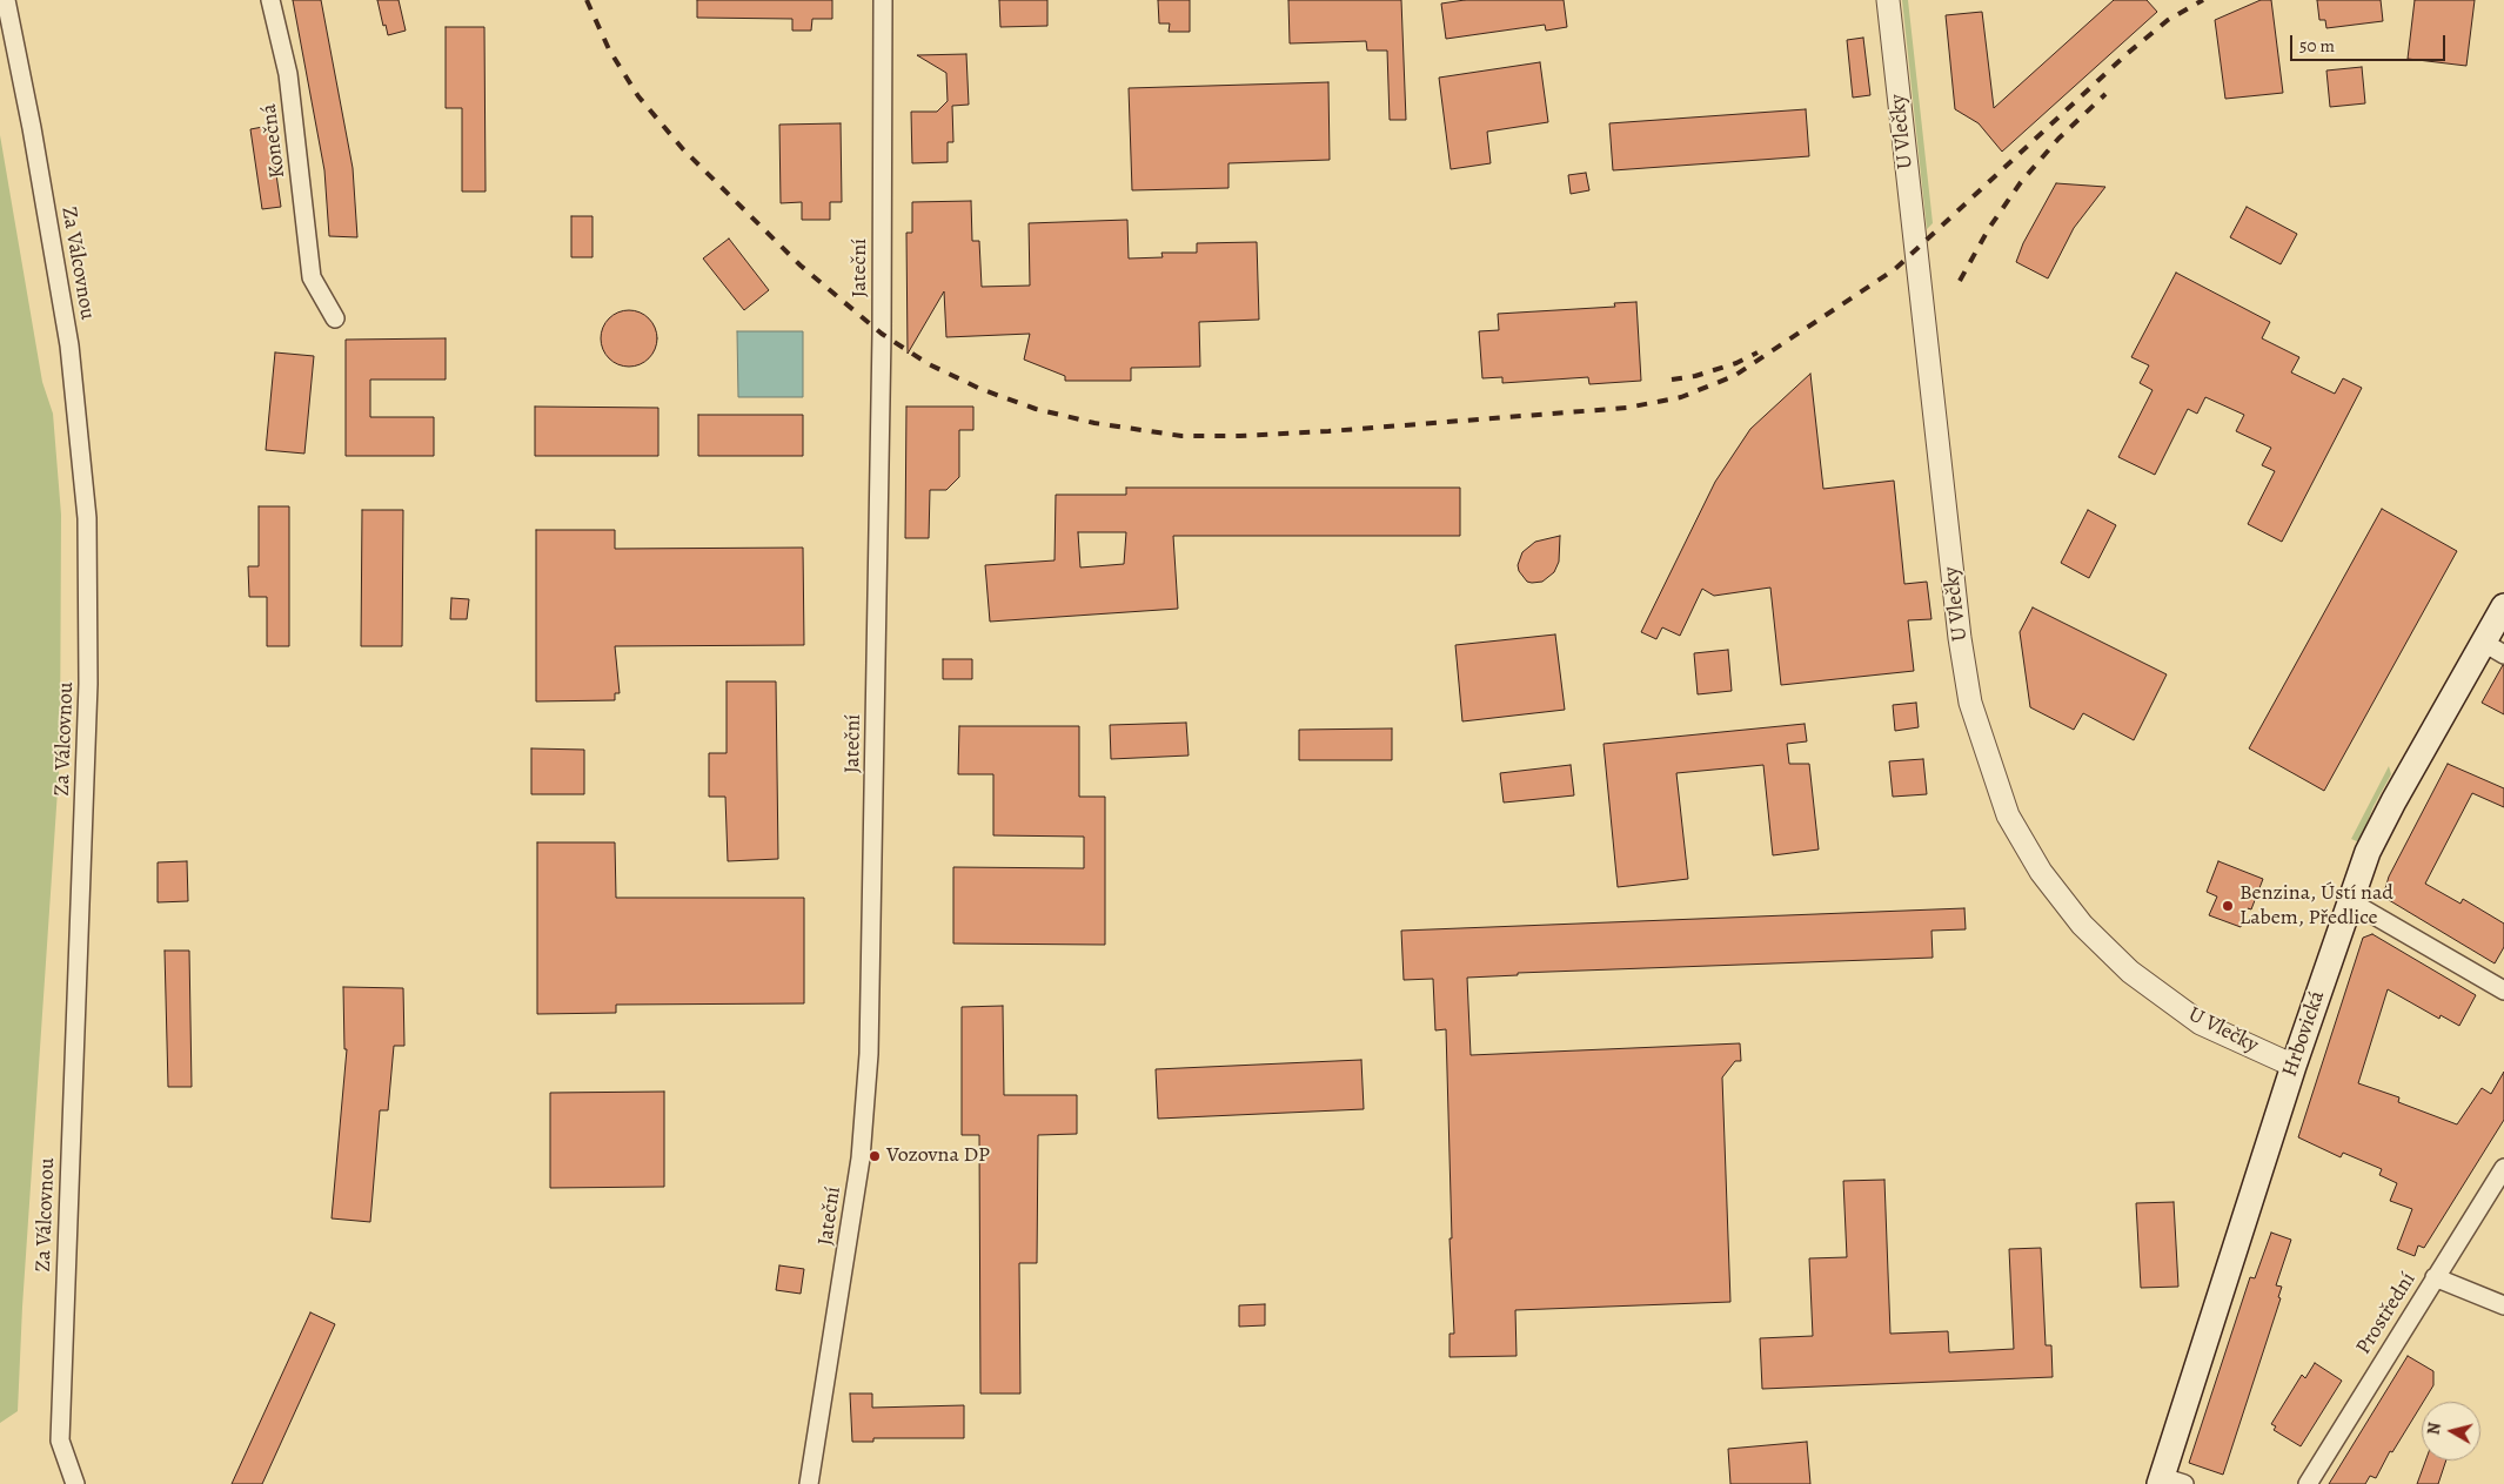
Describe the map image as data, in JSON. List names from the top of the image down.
{
  "streets": {
    "main road": ["Hrbovická"],
    "street": [
      "U Vlečky",
      "Konečná",
      "Za Válcovnou",
      "Jateční",
      "Prostřední"
    ]
  },
  "crossings": [
    ["U Vlečky", "Hrbovická"]
  ],
  "places": ["Benzina, Ústí nad Labem, Předlice", "Vozovna DP"],
  "scale_bar": "50 m",
  "north": "left"
}
